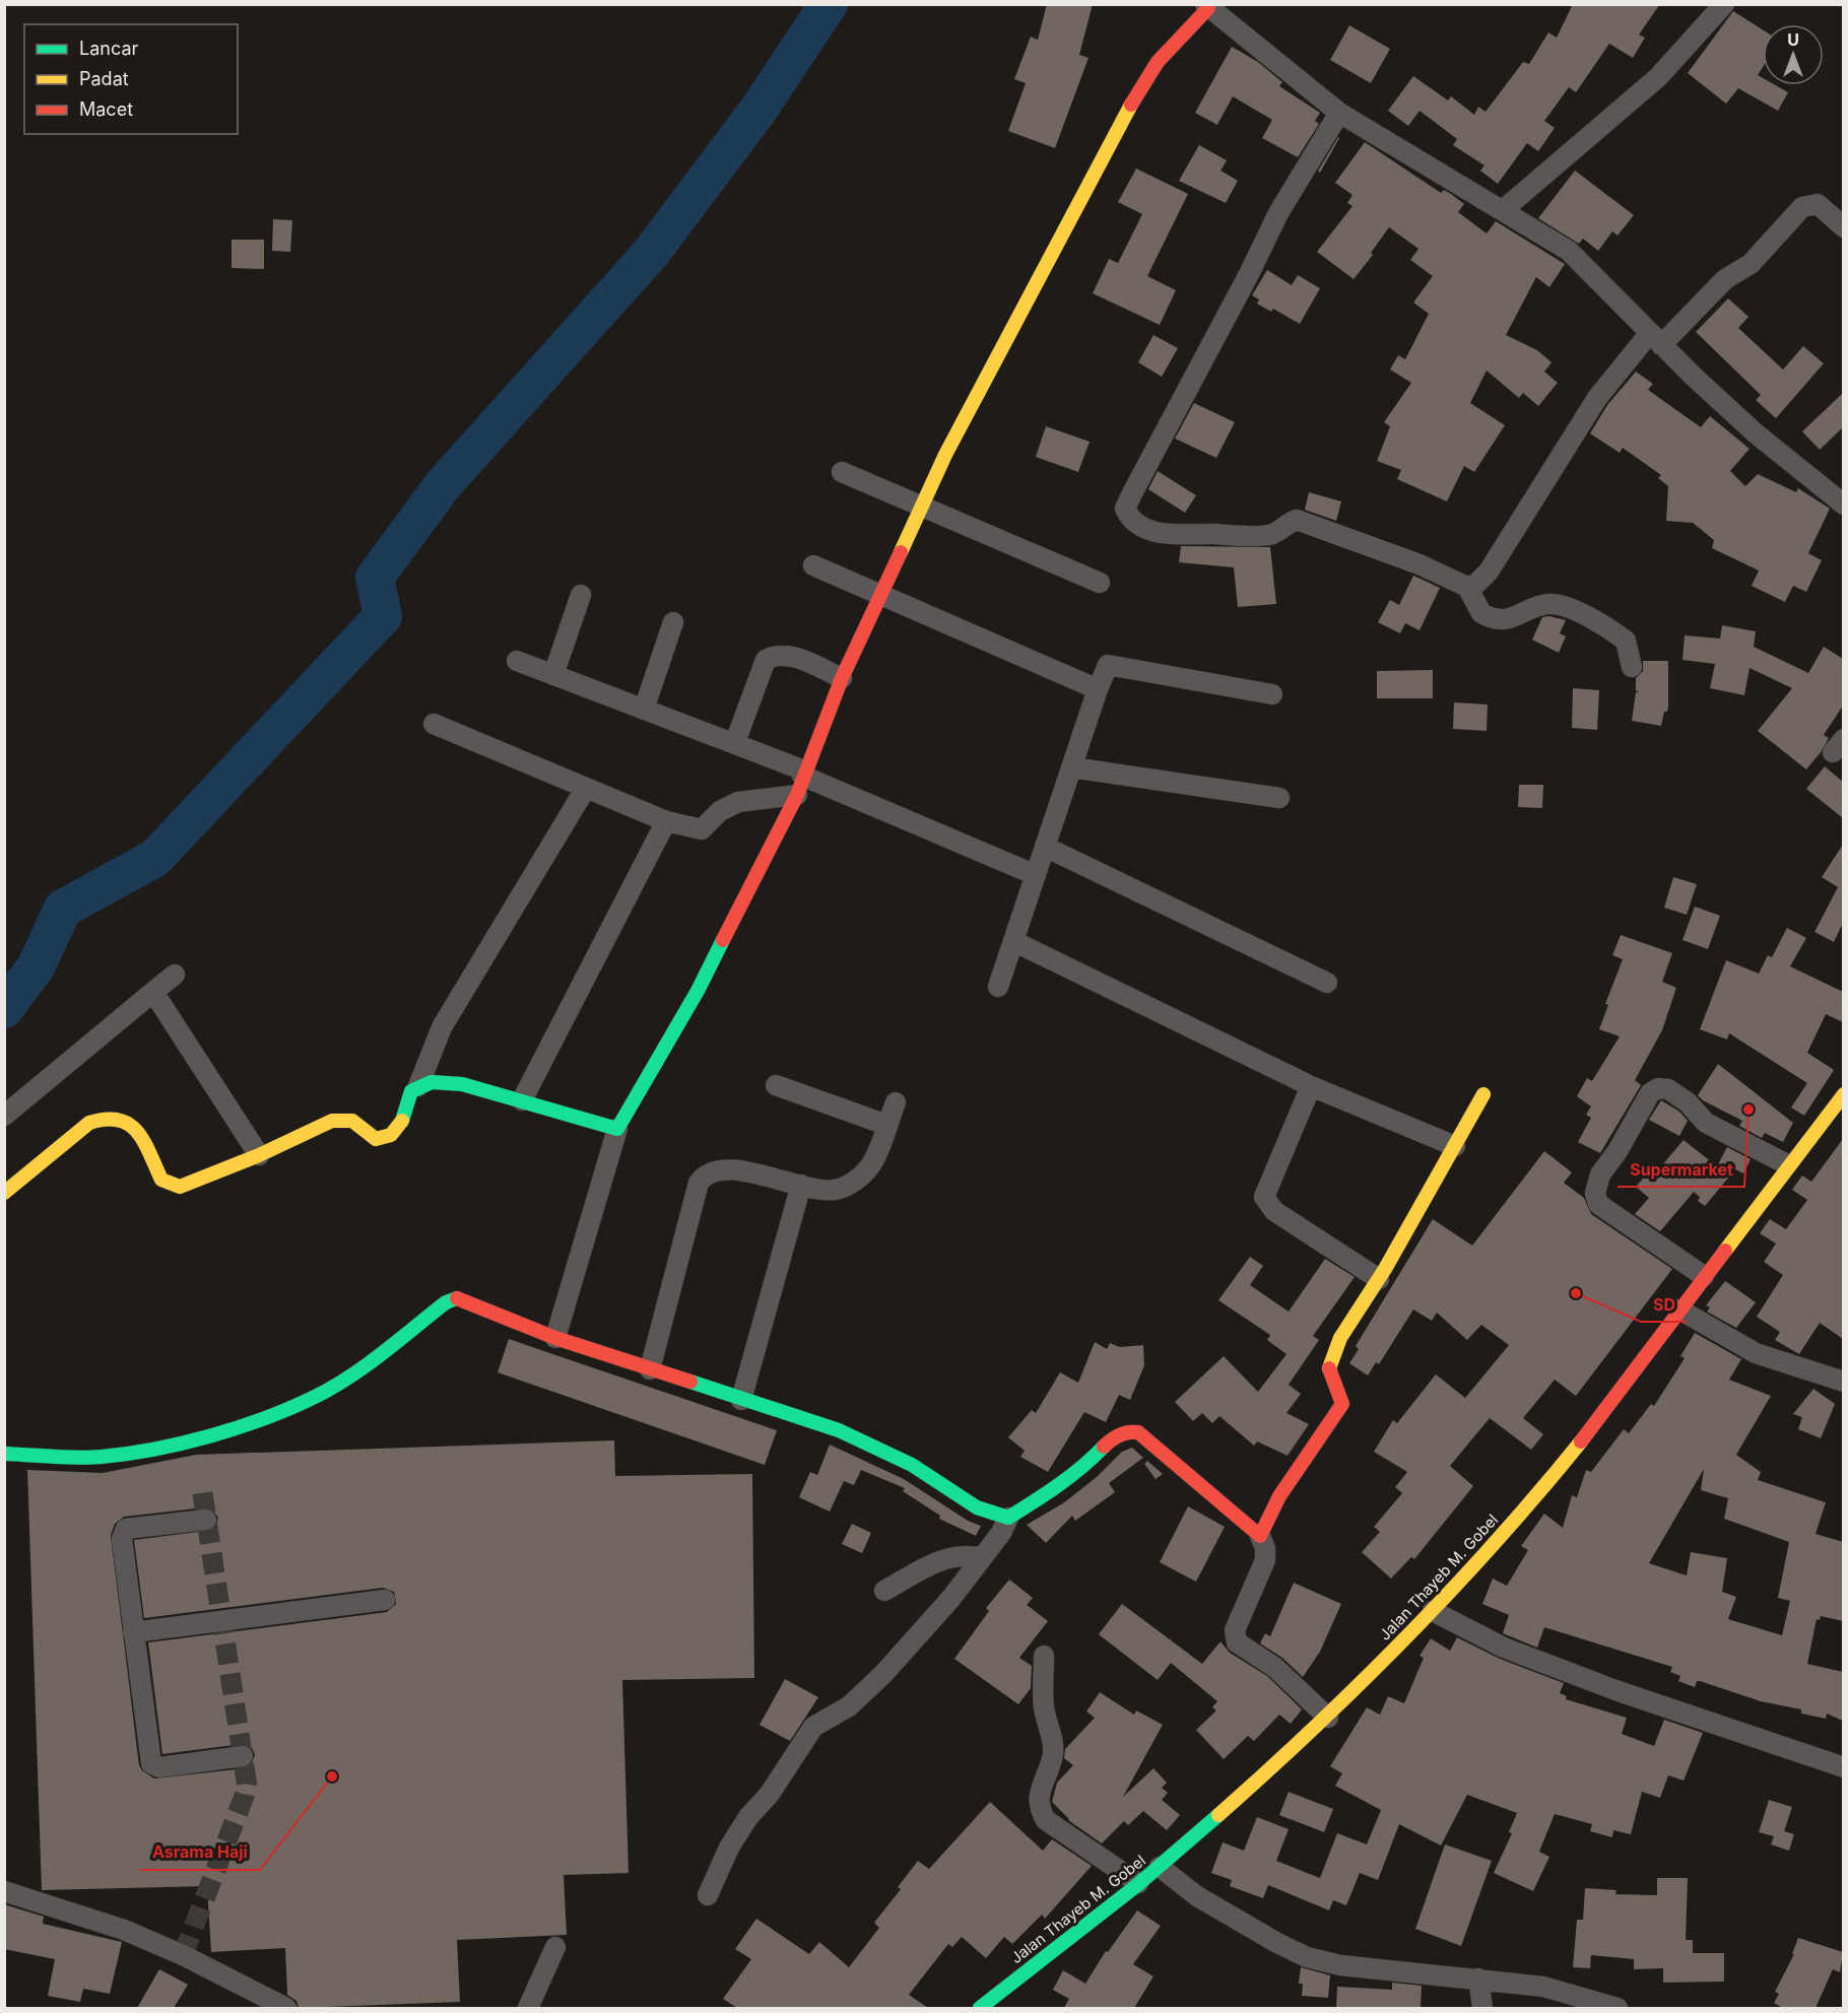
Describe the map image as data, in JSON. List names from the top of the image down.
{
  "streets": {
    "street": ["Jalan Thayeb M. Gobel"]
  },
  "places": ["Supermarket", "SD", "Asrama Haji"],
  "legend": ["Lancar", "Padat", "Macet"],
  "north": "top"
}
